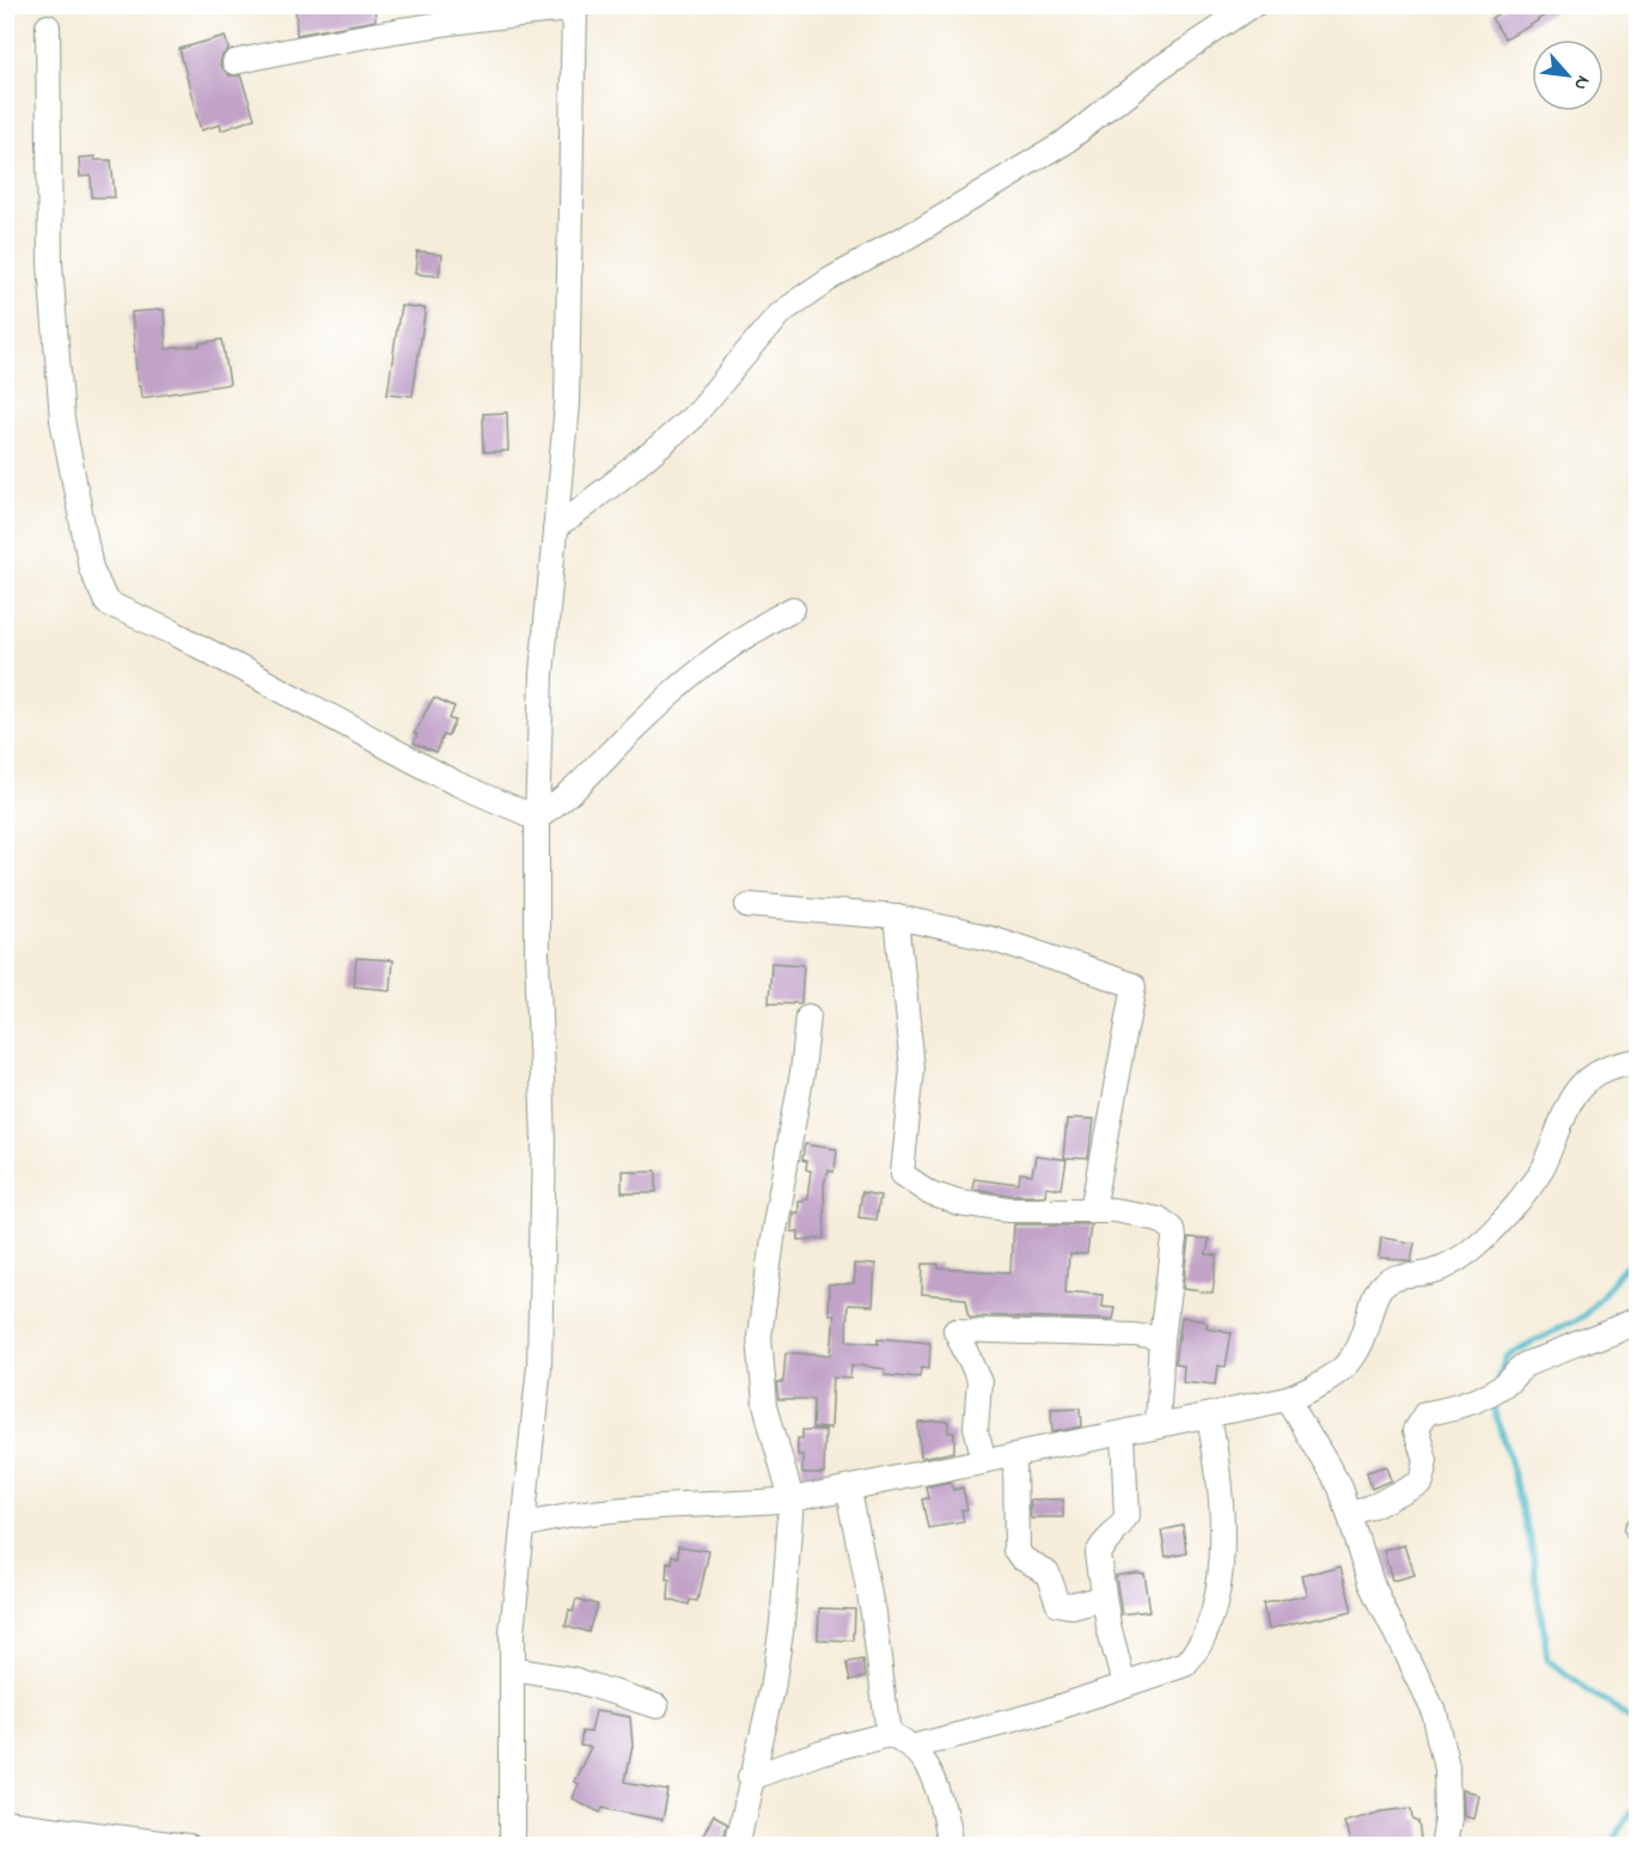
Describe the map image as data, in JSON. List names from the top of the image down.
{
  "north": "bottom right"
}
